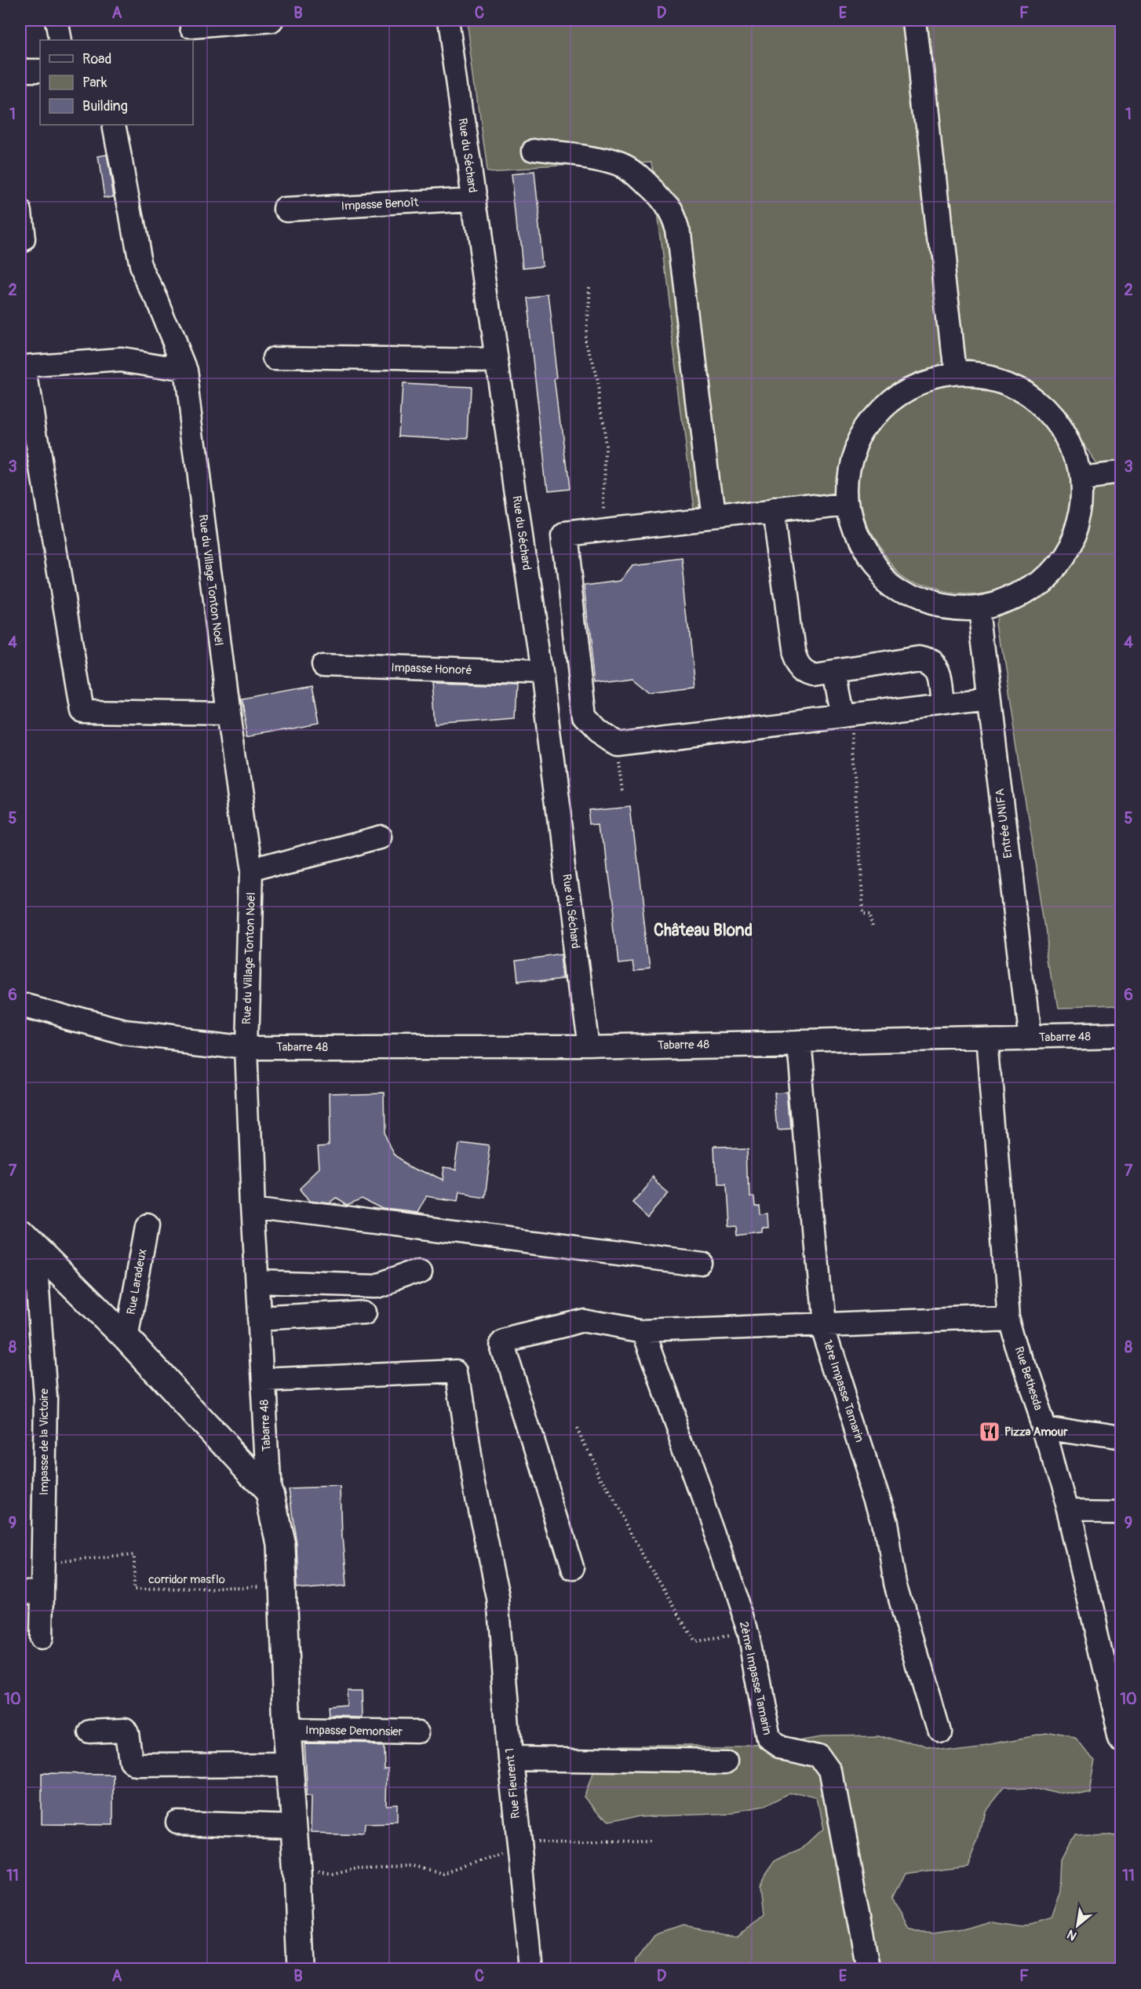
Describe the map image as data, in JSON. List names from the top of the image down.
{
  "streets": {
    "street": [
      "Rue du Séchard",
      "Impasse Benoît",
      "Rue du Village Tonton Noël",
      "Impasse Honoré",
      "Entrée UNIFA",
      "Tabarre 48",
      "Rue Laradeux",
      "Rue Bethesda",
      "1ère Impasse Tamarin",
      "Impasse de la Victoire",
      "2ème Impasse Tamarin",
      "Impasse Demonsier",
      "Rue Fleurent 1"
    ],
    "path": ["corridor masflo"]
  },
  "crossings": [
    ["Rue du Séchard", "Impasse Benoît"],
    ["Rue du Séchard", "Impasse Honoré"],
    ["Rue du Séchard", "Tabarre 48"],
    ["Rue du Village Tonton Noël", "Tabarre 48"],
    ["Entrée UNIFA", "Tabarre 48"],
    ["Tabarre 48", "Rue Bethesda"],
    ["Tabarre 48", "1ère Impasse Tamarin"],
    ["Tabarre 48", "Rue Fleurent 1"],
    ["Impasse de la Victoire", "corridor masflo"]
  ],
  "districts": ["Château Blond"],
  "places": {
    "restaurant": ["Pizza Amour"]
  },
  "legend": ["Road", "Park", "Building"],
  "north": "bottom left",
  "grid": {
    "columns": [
      "A",
      "B",
      "C",
      "D",
      "E",
      "F"
    ],
    "rows": [
      "1",
      "2",
      "3",
      "4",
      "5",
      "6",
      "7",
      "8",
      "9",
      "10",
      "11"
    ]
  }
}
